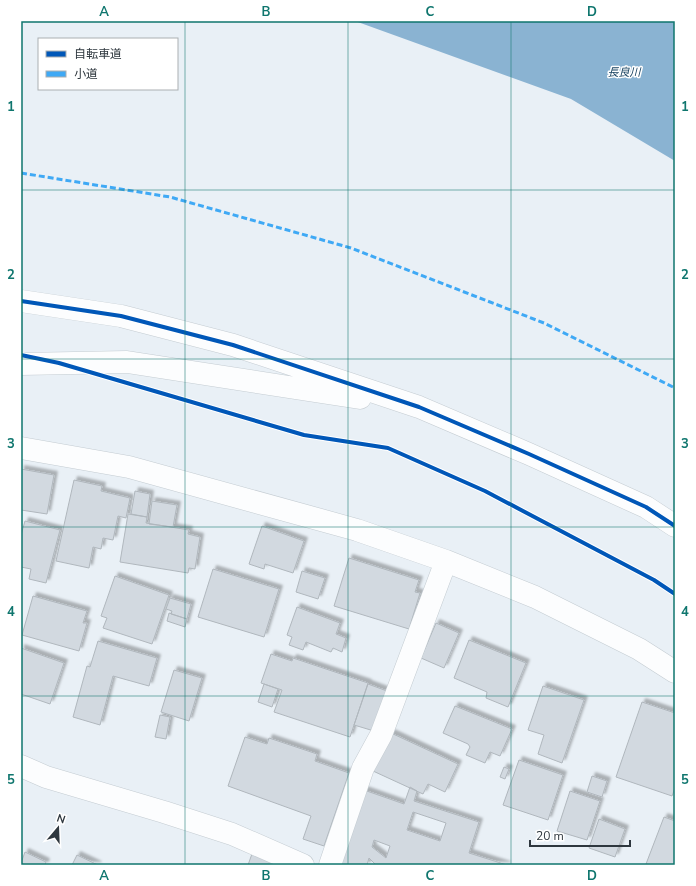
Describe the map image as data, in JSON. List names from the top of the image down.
{
  "water": ["長良川"],
  "legend": ["自転車道", "小道"],
  "scale_bar": "20 m",
  "north": "top",
  "grid": {
    "columns": [
      "A",
      "B",
      "C",
      "D"
    ],
    "rows": [
      "1",
      "2",
      "3",
      "4",
      "5"
    ]
  }
}
